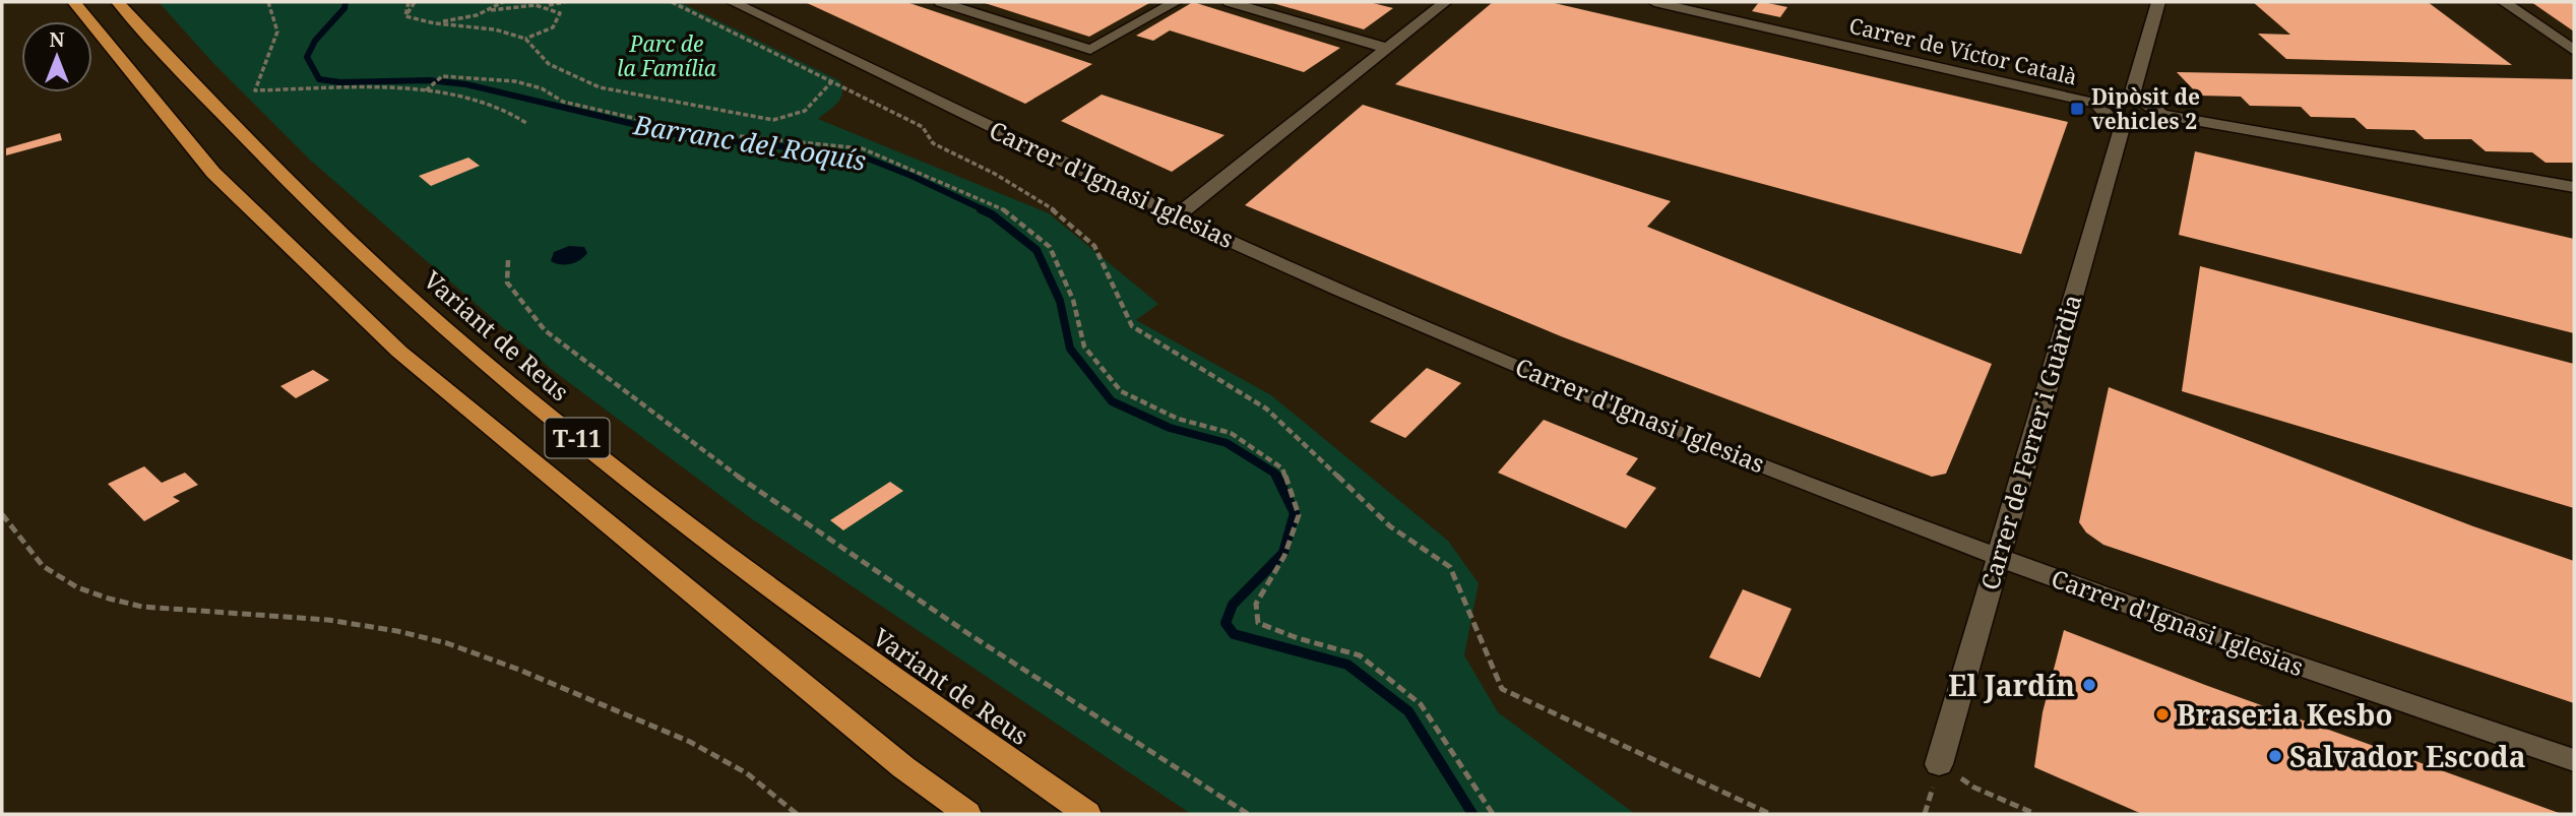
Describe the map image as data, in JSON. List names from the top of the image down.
{
  "streets": {
    "highway": ["Variant de Reus", "T-11"],
    "street": ["Carrer de Víctor Català", "Carrer d'Ignasi Iglesias", "Carrer de Ferrer i Guàrdia"]
  },
  "crossings": [
    ["Carrer d'Ignasi Iglesias", "Carrer de Ferrer i Guàrdia"]
  ],
  "water": ["Barranc del Roquís"],
  "parks": ["Parc de la Família"],
  "places": {
    "transit": ["Dipòsit de vehicles 2"],
    "other": ["El Jardín", "Braseria Kesbo", "Salvador Escoda"]
  },
  "north": "top"
}
